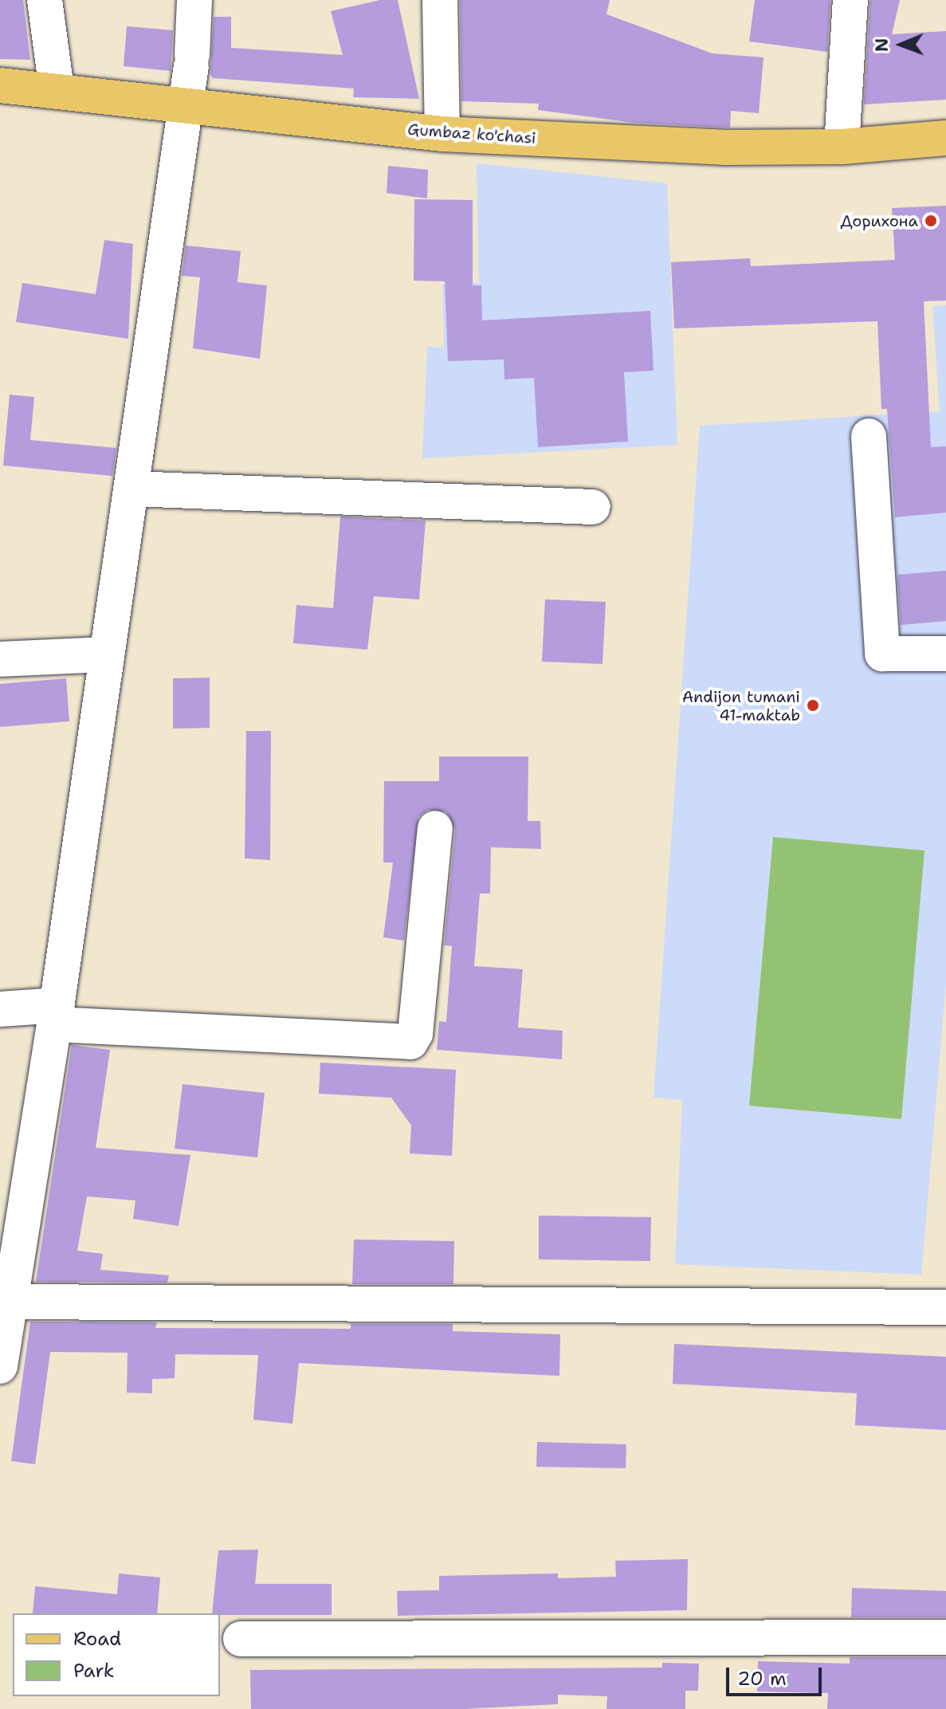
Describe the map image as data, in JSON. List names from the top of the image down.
{
  "streets": {
    "main road": ["Gumbaz ko'chasi"]
  },
  "places": ["Дорихона", "Andijon tumani 41-maktab"],
  "legend": ["Road", "Park"],
  "scale_bar": "20 m",
  "north": "left"
}
